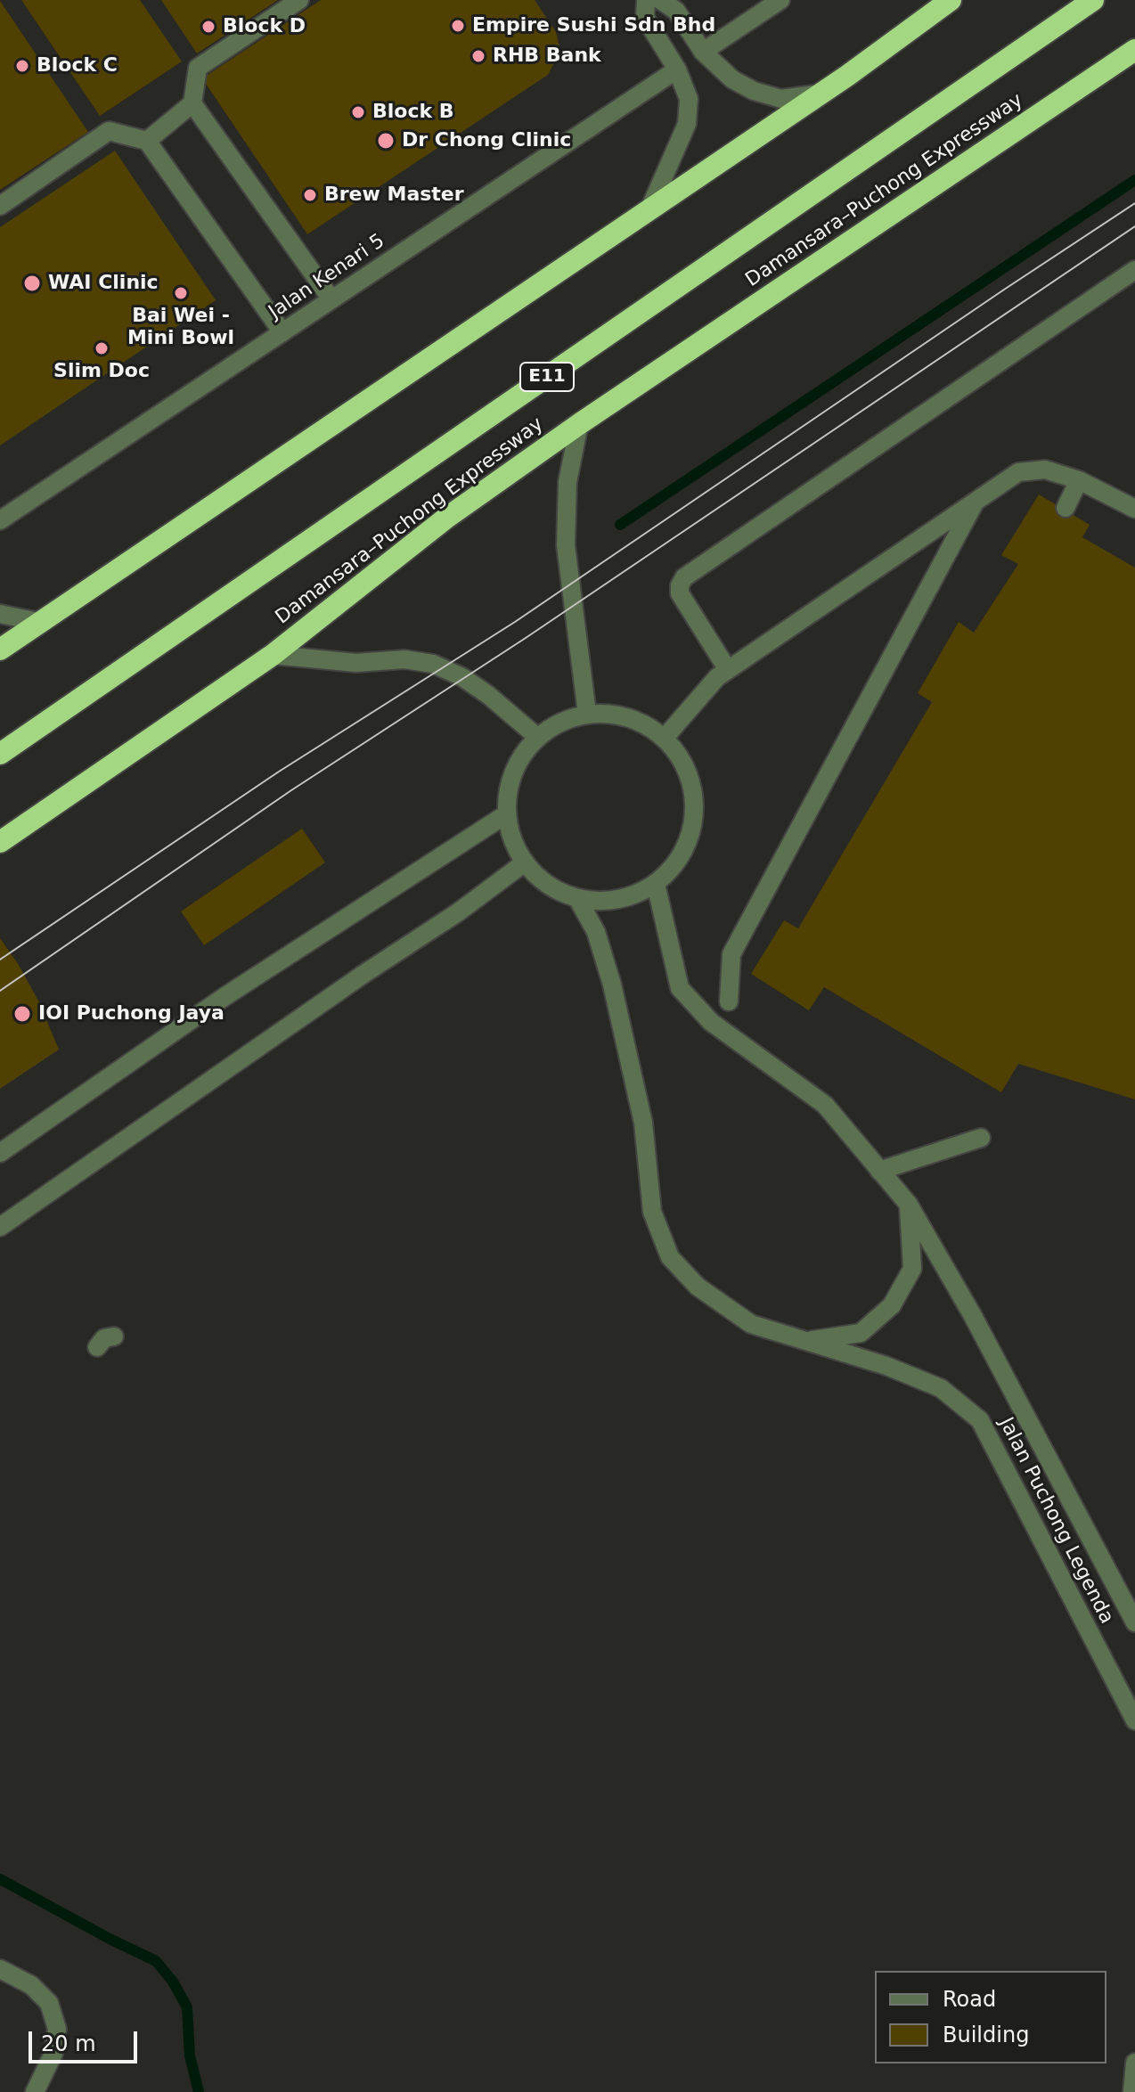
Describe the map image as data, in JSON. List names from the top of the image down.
{
  "streets": {
    "highway": ["Damansara–Puchong Expressway", "E11"],
    "street": ["Jalan Kenari 5", "Jalan Puchong Legenda"]
  },
  "places": [
    "Empire Sushi Sdn Bhd",
    "Block D",
    "RHB Bank",
    "Block C",
    "Block B",
    "Dr Chong Clinic",
    "Brew Master",
    "WAI Clinic",
    "Bai Wei - Mini Bowl",
    "Slim Doc",
    "IOI Puchong Jaya"
  ],
  "legend": ["Road", "Building"],
  "scale_bar": "20 m"
}
